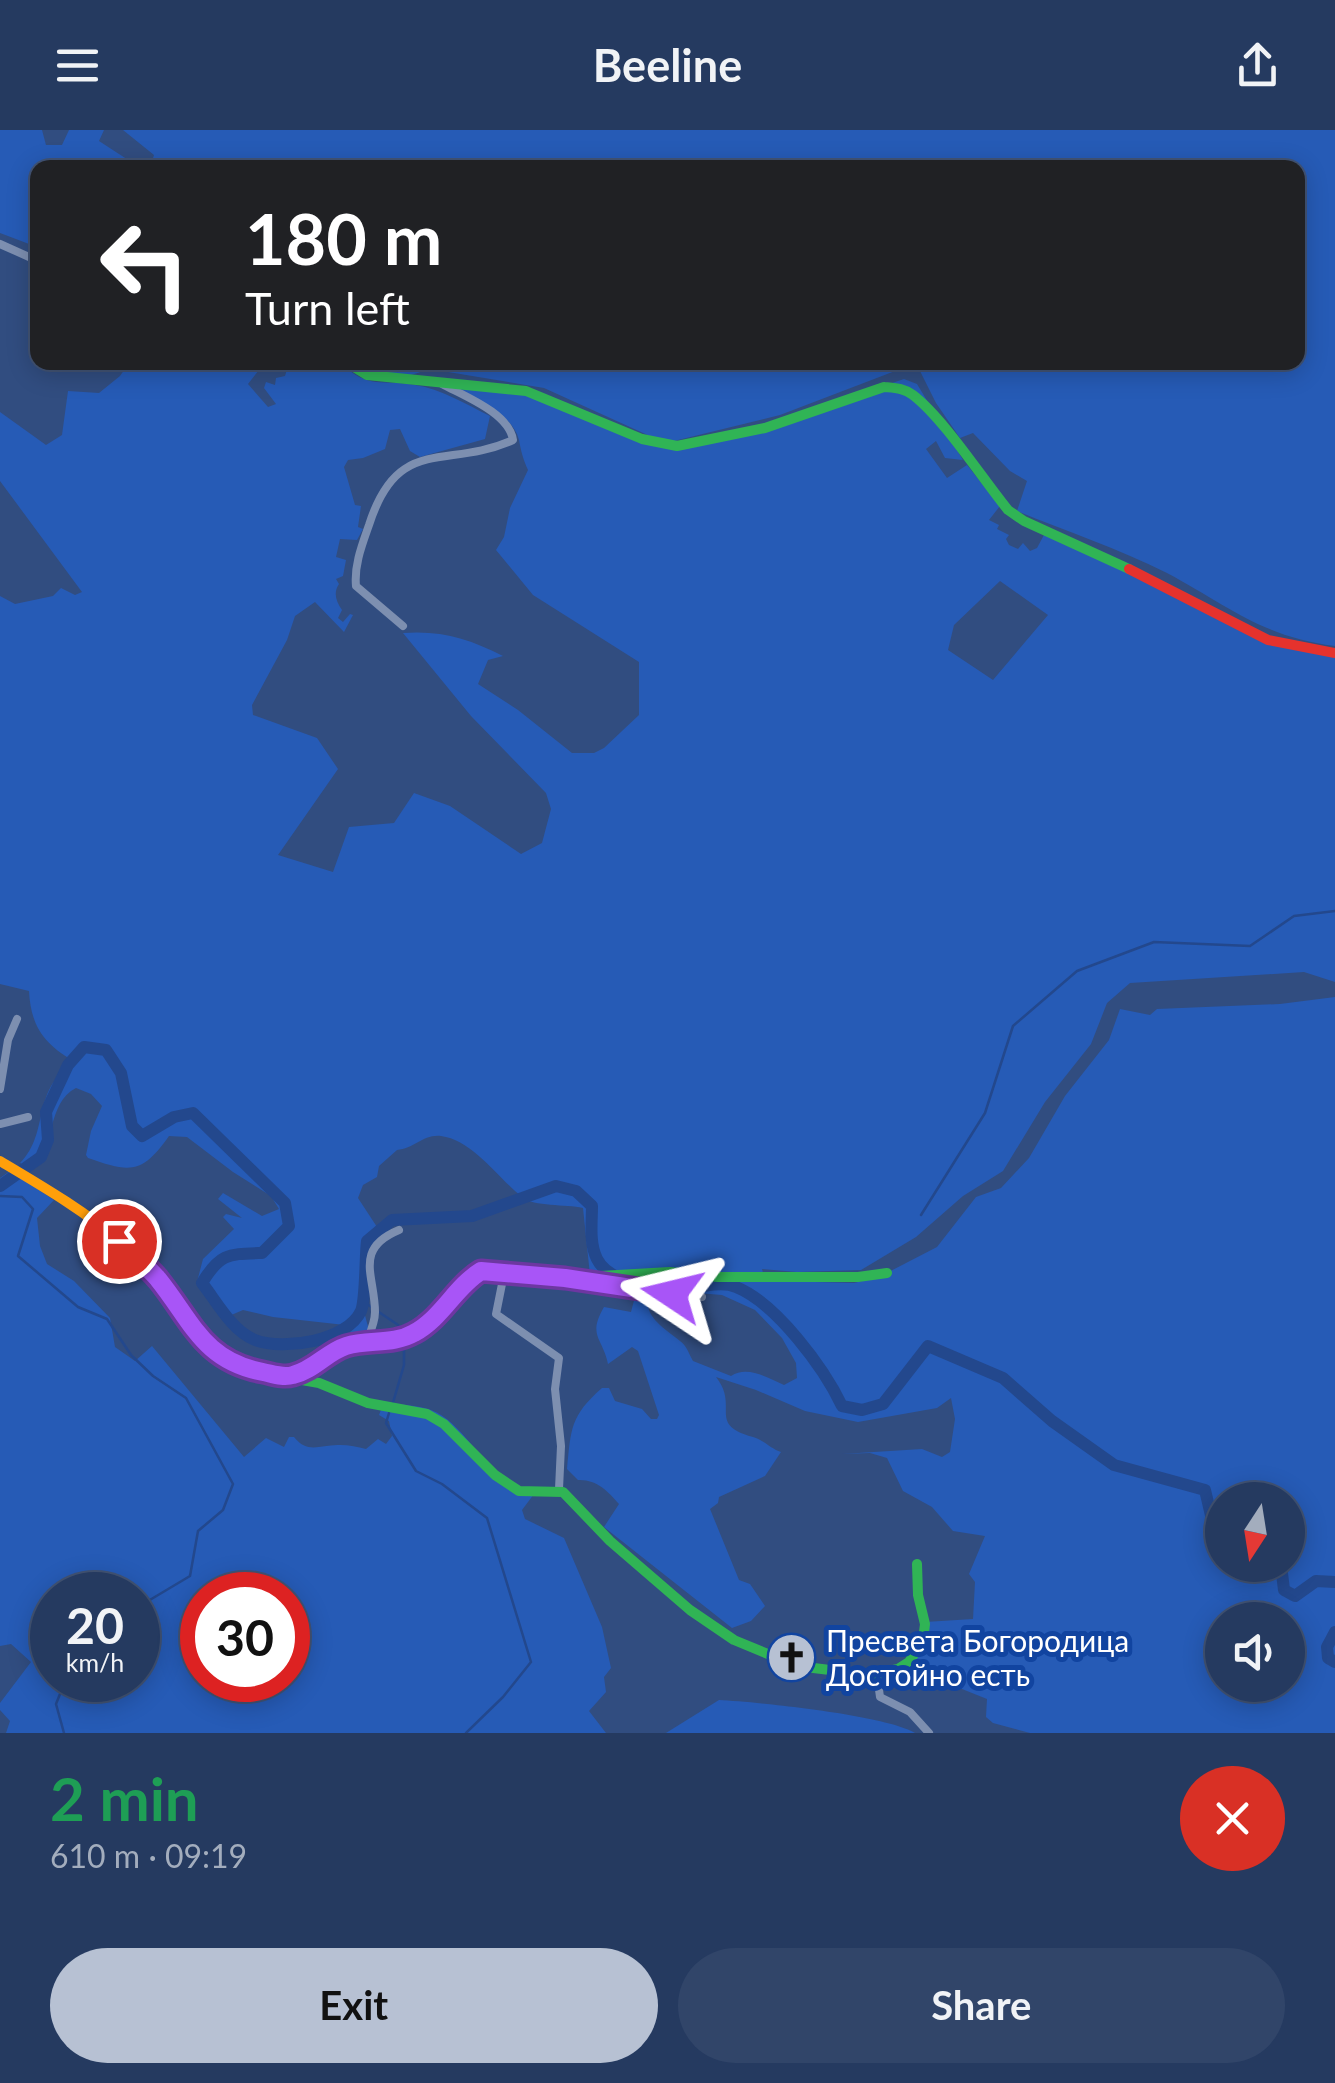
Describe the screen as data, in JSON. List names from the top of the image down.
{
  "places": {
    "church": ["Пресвета Богородица Достойно есть"]
  },
  "north": "bottom",
  "page": {
    "header": "Beeline",
    "turn": ["180 m", "Turn left"],
    "speed": "20 km/h",
    "limit": "30",
    "heading": ["2 min", "610 m · 09:19"],
    "buttons": ["Exit", "Share"]
  }
}
